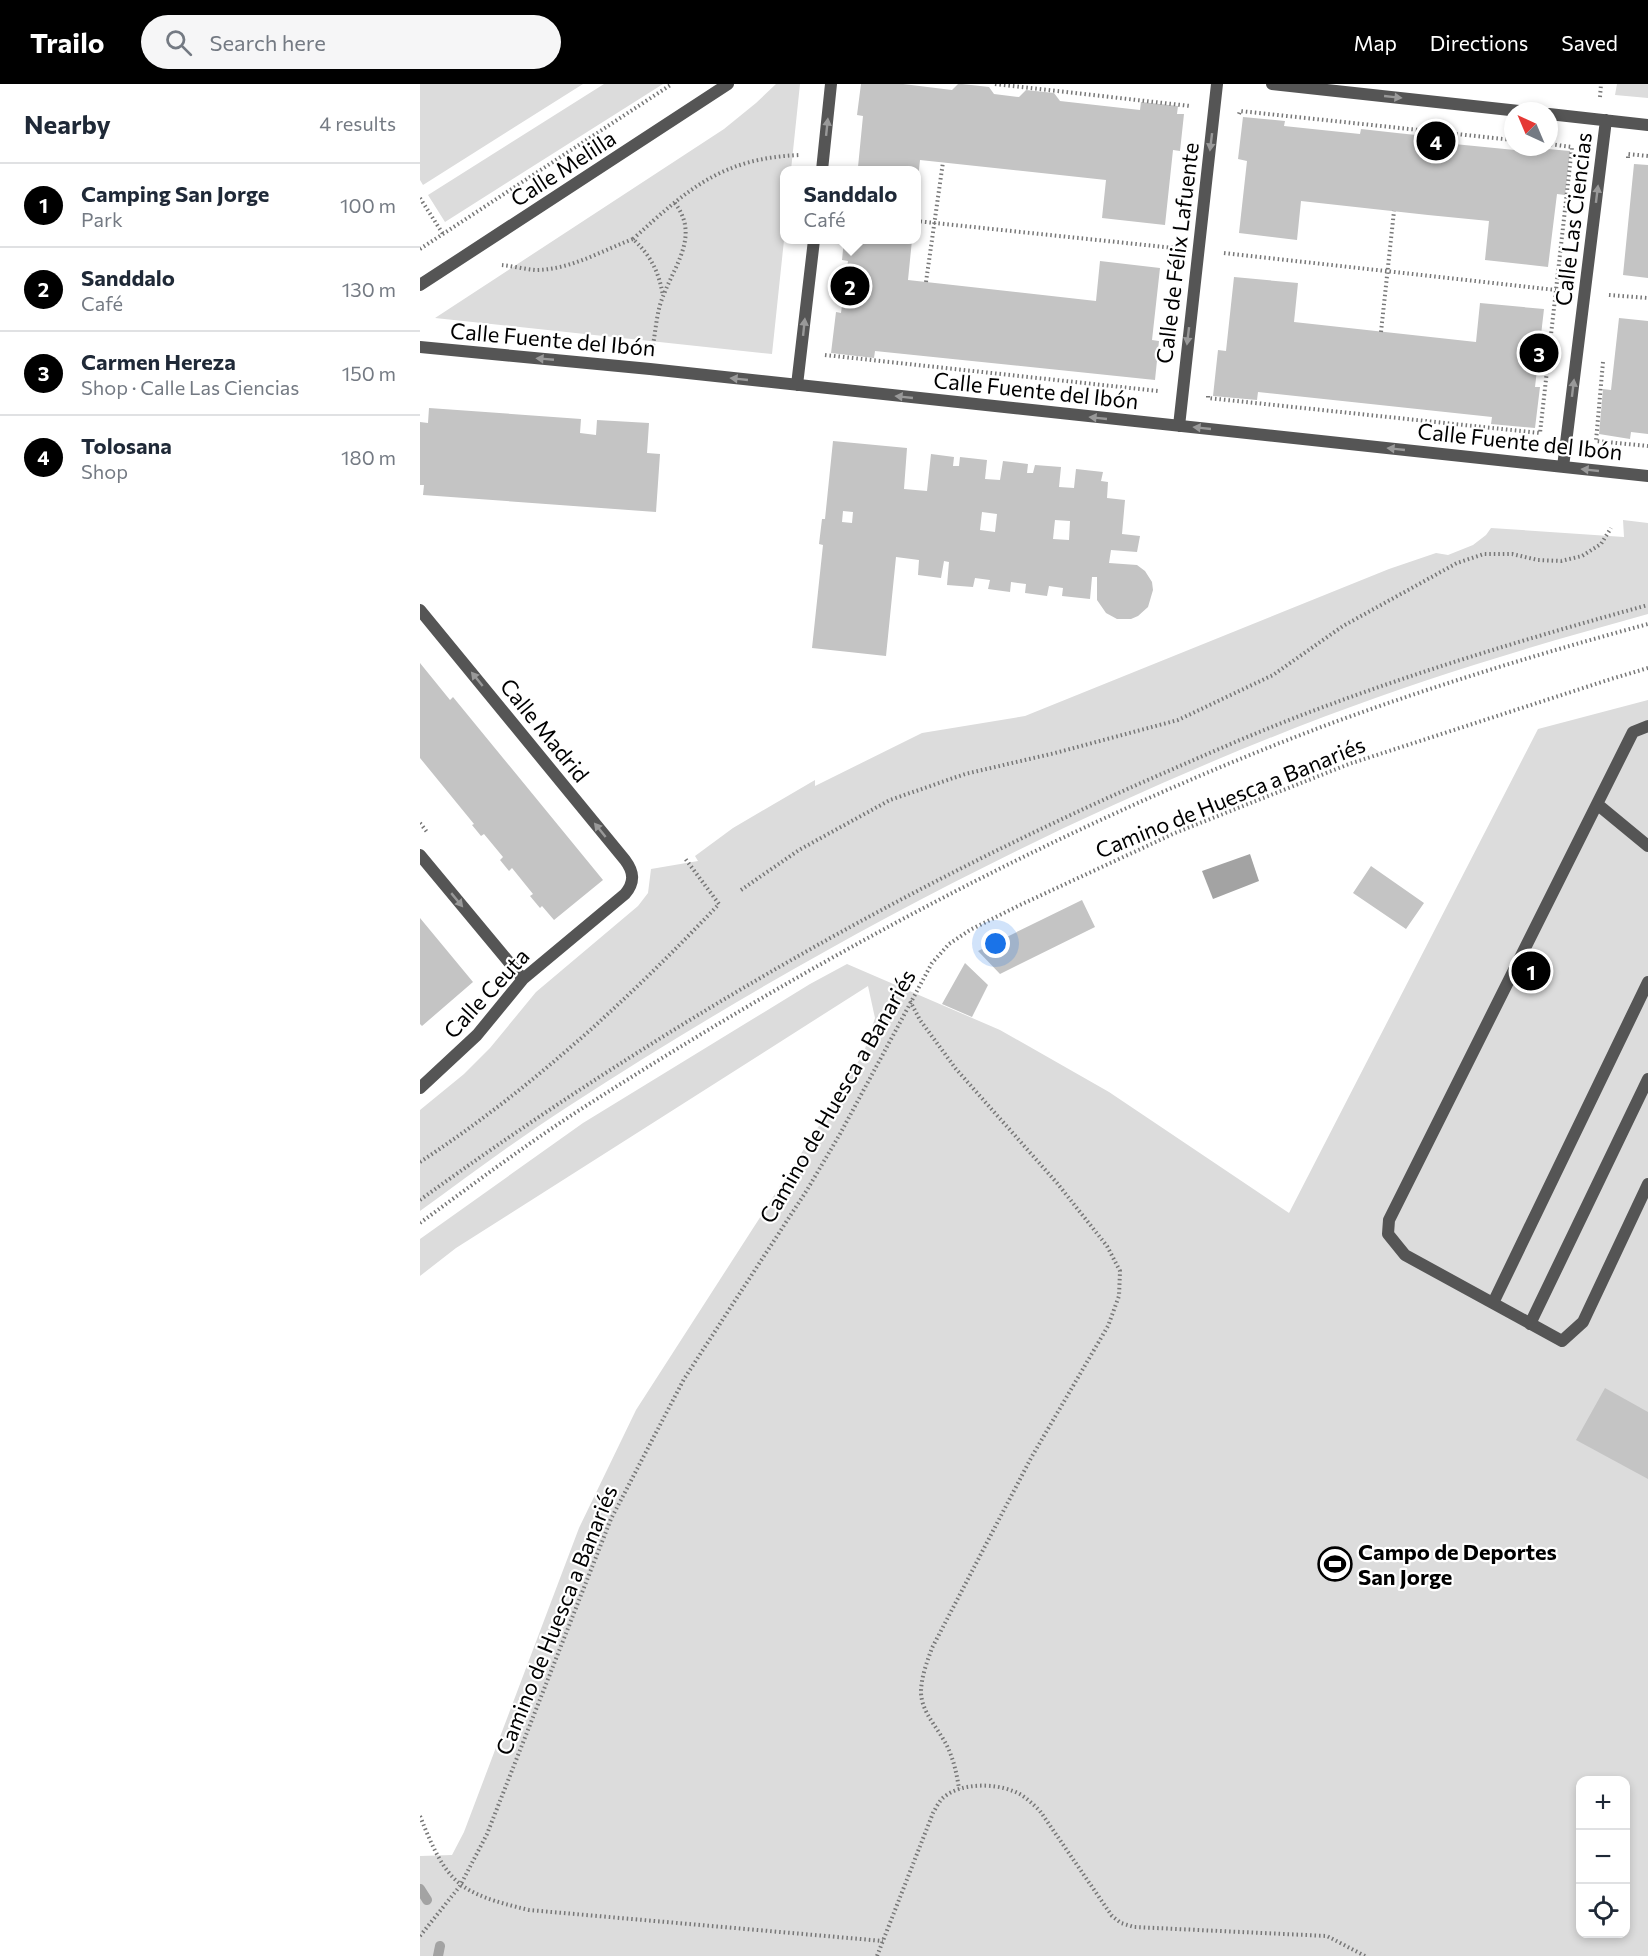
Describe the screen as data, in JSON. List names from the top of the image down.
{
  "streets": {
    "street": [
      "Calle Melilla",
      "Calle Las Ciencias",
      "Calle de Félix Lafuente",
      "Calle Fuente del Ibón",
      "Calle Madrid",
      "Calle Ceuta"
    ],
    "path": ["Camino de Huesca a Banariés"]
  },
  "crossings": [
    ["Calle Las Ciencias", "Calle Fuente del Ibón"],
    ["Calle de Félix Lafuente", "Calle Fuente del Ibón"],
    ["Calle Madrid", "Calle Ceuta"]
  ],
  "one_way": [
    "Calle Las Ciencias",
    "Calle de Félix Lafuente",
    "Calle Fuente del Ibón",
    "Calle Madrid"
  ],
  "places": {
    "sports": ["Campo de Deportes San Jorge"]
  },
  "north": "top left",
  "page": {
    "header": "Trailo",
    "search": "Search here",
    "nav": ["Map", "Directions", "Saved"],
    "heading": ["Nearby", "4 results"],
    "pins": [
      "4",
      "2",
      "3",
      "1"
    ],
    "list": [
      {
        "mark": "1",
        "name": "Camping San Jorge",
        "note": "Park",
        "value": "100 m"
      },
      {
        "mark": "2",
        "name": "Sanddalo",
        "note": "Café",
        "value": "130 m"
      },
      {
        "mark": "3",
        "name": "Carmen Hereza",
        "note": "Shop · Calle Las Ciencias",
        "value": "150 m"
      },
      {
        "mark": "4",
        "name": "Tolosana",
        "note": "Shop",
        "value": "180 m"
      }
    ],
    "popup": ["Sanddalo", "Café"],
    "map_buttons": ["+", "−"]
  }
}
